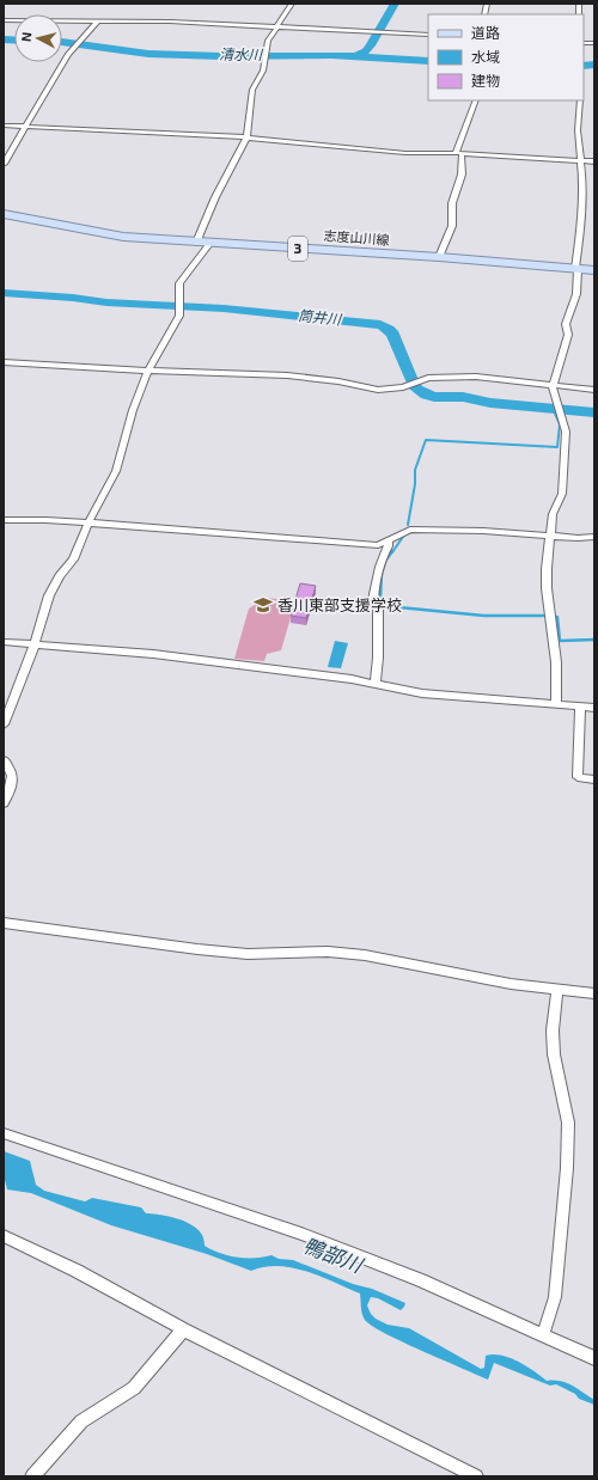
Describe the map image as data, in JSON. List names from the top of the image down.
{
  "streets": {
    "main road": ["志度山川線", "3"]
  },
  "water": ["清水川", "筒井川", "鴨部川"],
  "places": {
    "school or university": ["香川東部支援学校"]
  },
  "legend": ["道路", "水域", "建物"],
  "north": "left"
}
